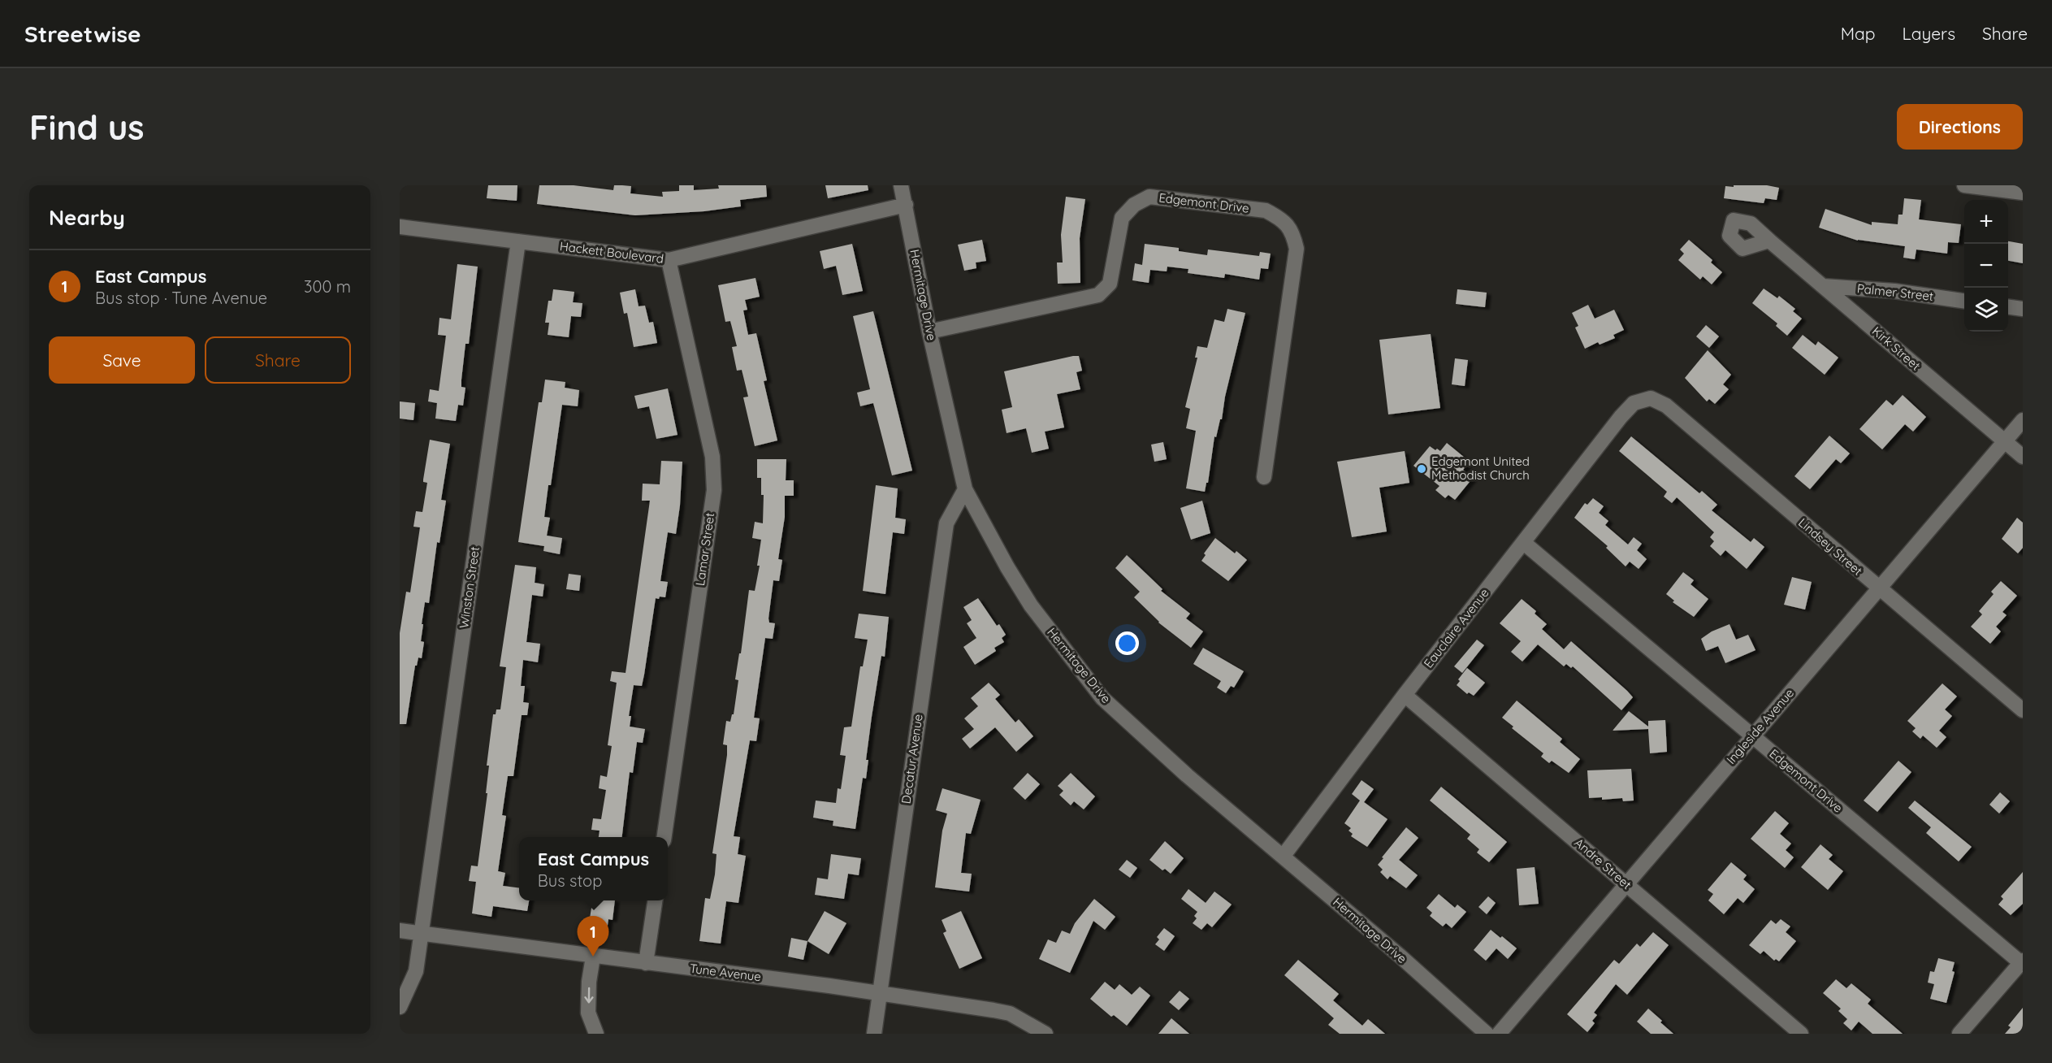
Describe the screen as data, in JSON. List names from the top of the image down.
{
  "streets": {
    "street": [
      "Edgemont Drive",
      "Hackett Boulevard",
      "Palmer Street",
      "Hermitage Drive",
      "Kirk Street",
      "Lindsey Street",
      "Lamar Street",
      "Winston Street",
      "Eauclaire Avenue",
      "Ingleside Avenue",
      "Decatur Avenue",
      "Andre Street",
      "Tune Avenue"
    ]
  },
  "crossings": [
    ["Edgemont Drive", "Hermitage Drive"],
    ["Edgemont Drive", "Eauclaire Avenue"],
    ["Edgemont Drive", "Ingleside Avenue"],
    ["Hackett Boulevard", "Hermitage Drive"],
    ["Hackett Boulevard", "Lamar Street"],
    ["Hackett Boulevard", "Winston Street"],
    ["Palmer Street", "Kirk Street"],
    ["Hermitage Drive", "Eauclaire Avenue"],
    ["Hermitage Drive", "Decatur Avenue"],
    ["Kirk Street", "Ingleside Avenue"],
    ["Lindsey Street", "Eauclaire Avenue"],
    ["Lindsey Street", "Ingleside Avenue"],
    ["Winston Street", "Tune Avenue"],
    ["Eauclaire Avenue", "Andre Street"],
    ["Ingleside Avenue", "Andre Street"],
    ["Decatur Avenue", "Tune Avenue"]
  ],
  "places": ["Edgemont United Methodist Church"],
  "page": {
    "header": "Streetwise",
    "nav": ["Map", "Layers", "Share"],
    "buttons": [
      "Directions",
      ["Save", "Share"]
    ],
    "title": "Find us",
    "heading": "Nearby",
    "map_buttons": ["+", "−"],
    "list": [
      {
        "mark": "1",
        "name": "East Campus",
        "note": "Bus stop · Tune Avenue",
        "value": "300 m"
      }
    ],
    "popup": ["East Campus", "Bus stop"],
    "pins": "1"
  }
}
